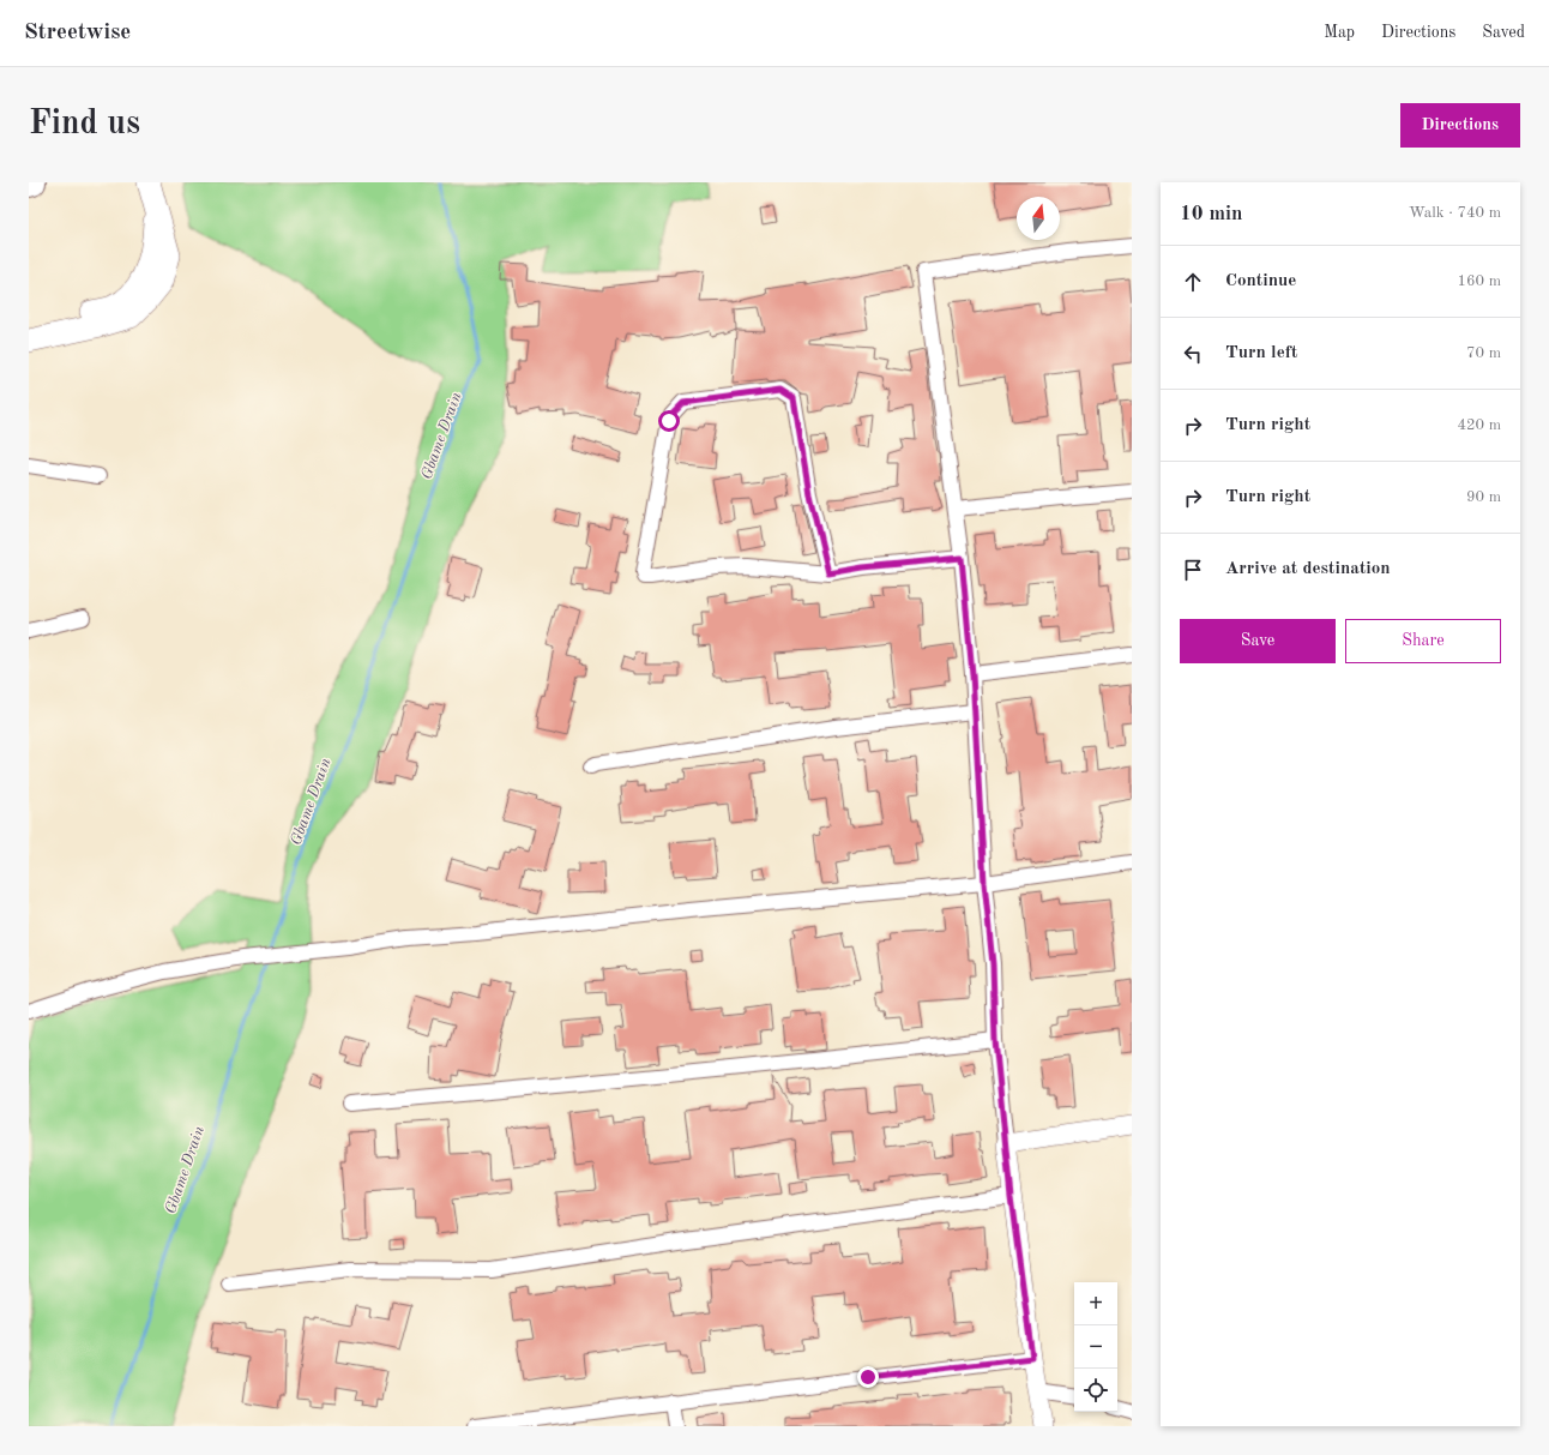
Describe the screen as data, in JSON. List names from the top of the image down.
{
  "water": ["Gbame Drain"],
  "north": "top",
  "page": {
    "header": "Streetwise",
    "nav": ["Map", "Directions", "Saved"],
    "buttons": [
      "Directions",
      ["Save", "Share"]
    ],
    "title": "Find us",
    "heading": ["10 min", "Walk · 740 m"],
    "list": [
      ["Continue", "160 m"],
      ["Turn left", "70 m"],
      ["Turn right", "420 m"],
      ["Turn right", "90 m"],
      "Arrive at destination"
    ],
    "map_buttons": ["+", "−"]
  }
}
